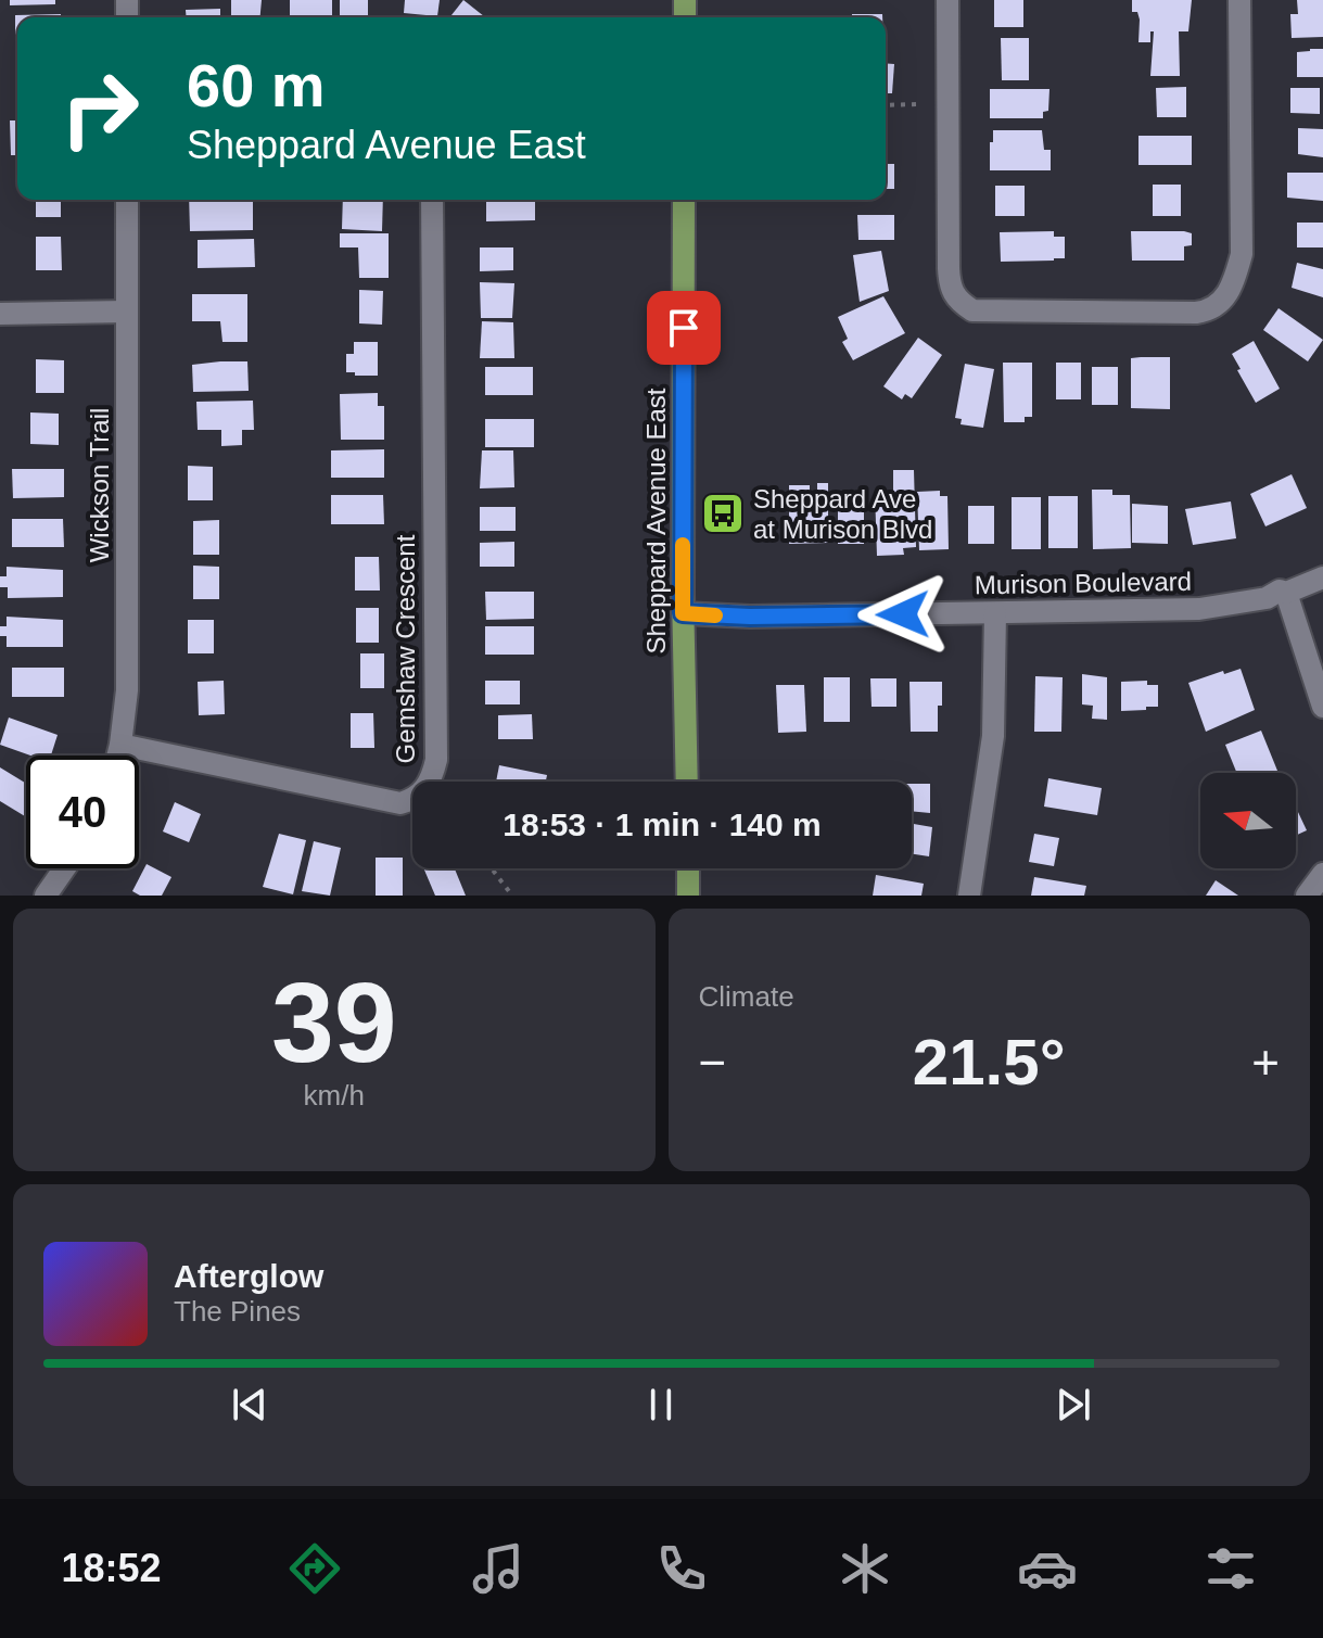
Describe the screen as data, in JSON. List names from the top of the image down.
{
  "streets": {
    "main road": ["Sheppard Avenue East"],
    "street": ["Wickson Trail", "Murison Boulevard", "Gemshaw Crescent"]
  },
  "crossings": [
    ["Wickson Trail", "Gemshaw Crescent"],
    ["Sheppard Avenue East", "Murison Boulevard"]
  ],
  "places": {
    "bus stop": ["Sheppard Ave at Murison Blvd"]
  },
  "north": "left",
  "page": {
    "turn": ["60 m", "Sheppard Avenue East"],
    "limit": "40",
    "trip": "18:53 · 1 min · 140 m",
    "tile": [
      ["39", "km/h"],
      "Climate"
    ],
    "heat": ["−", "21.5°", "+"],
    "song": ["Afterglow", "The Pines"],
    "tabs": "18:52"
  }
}
